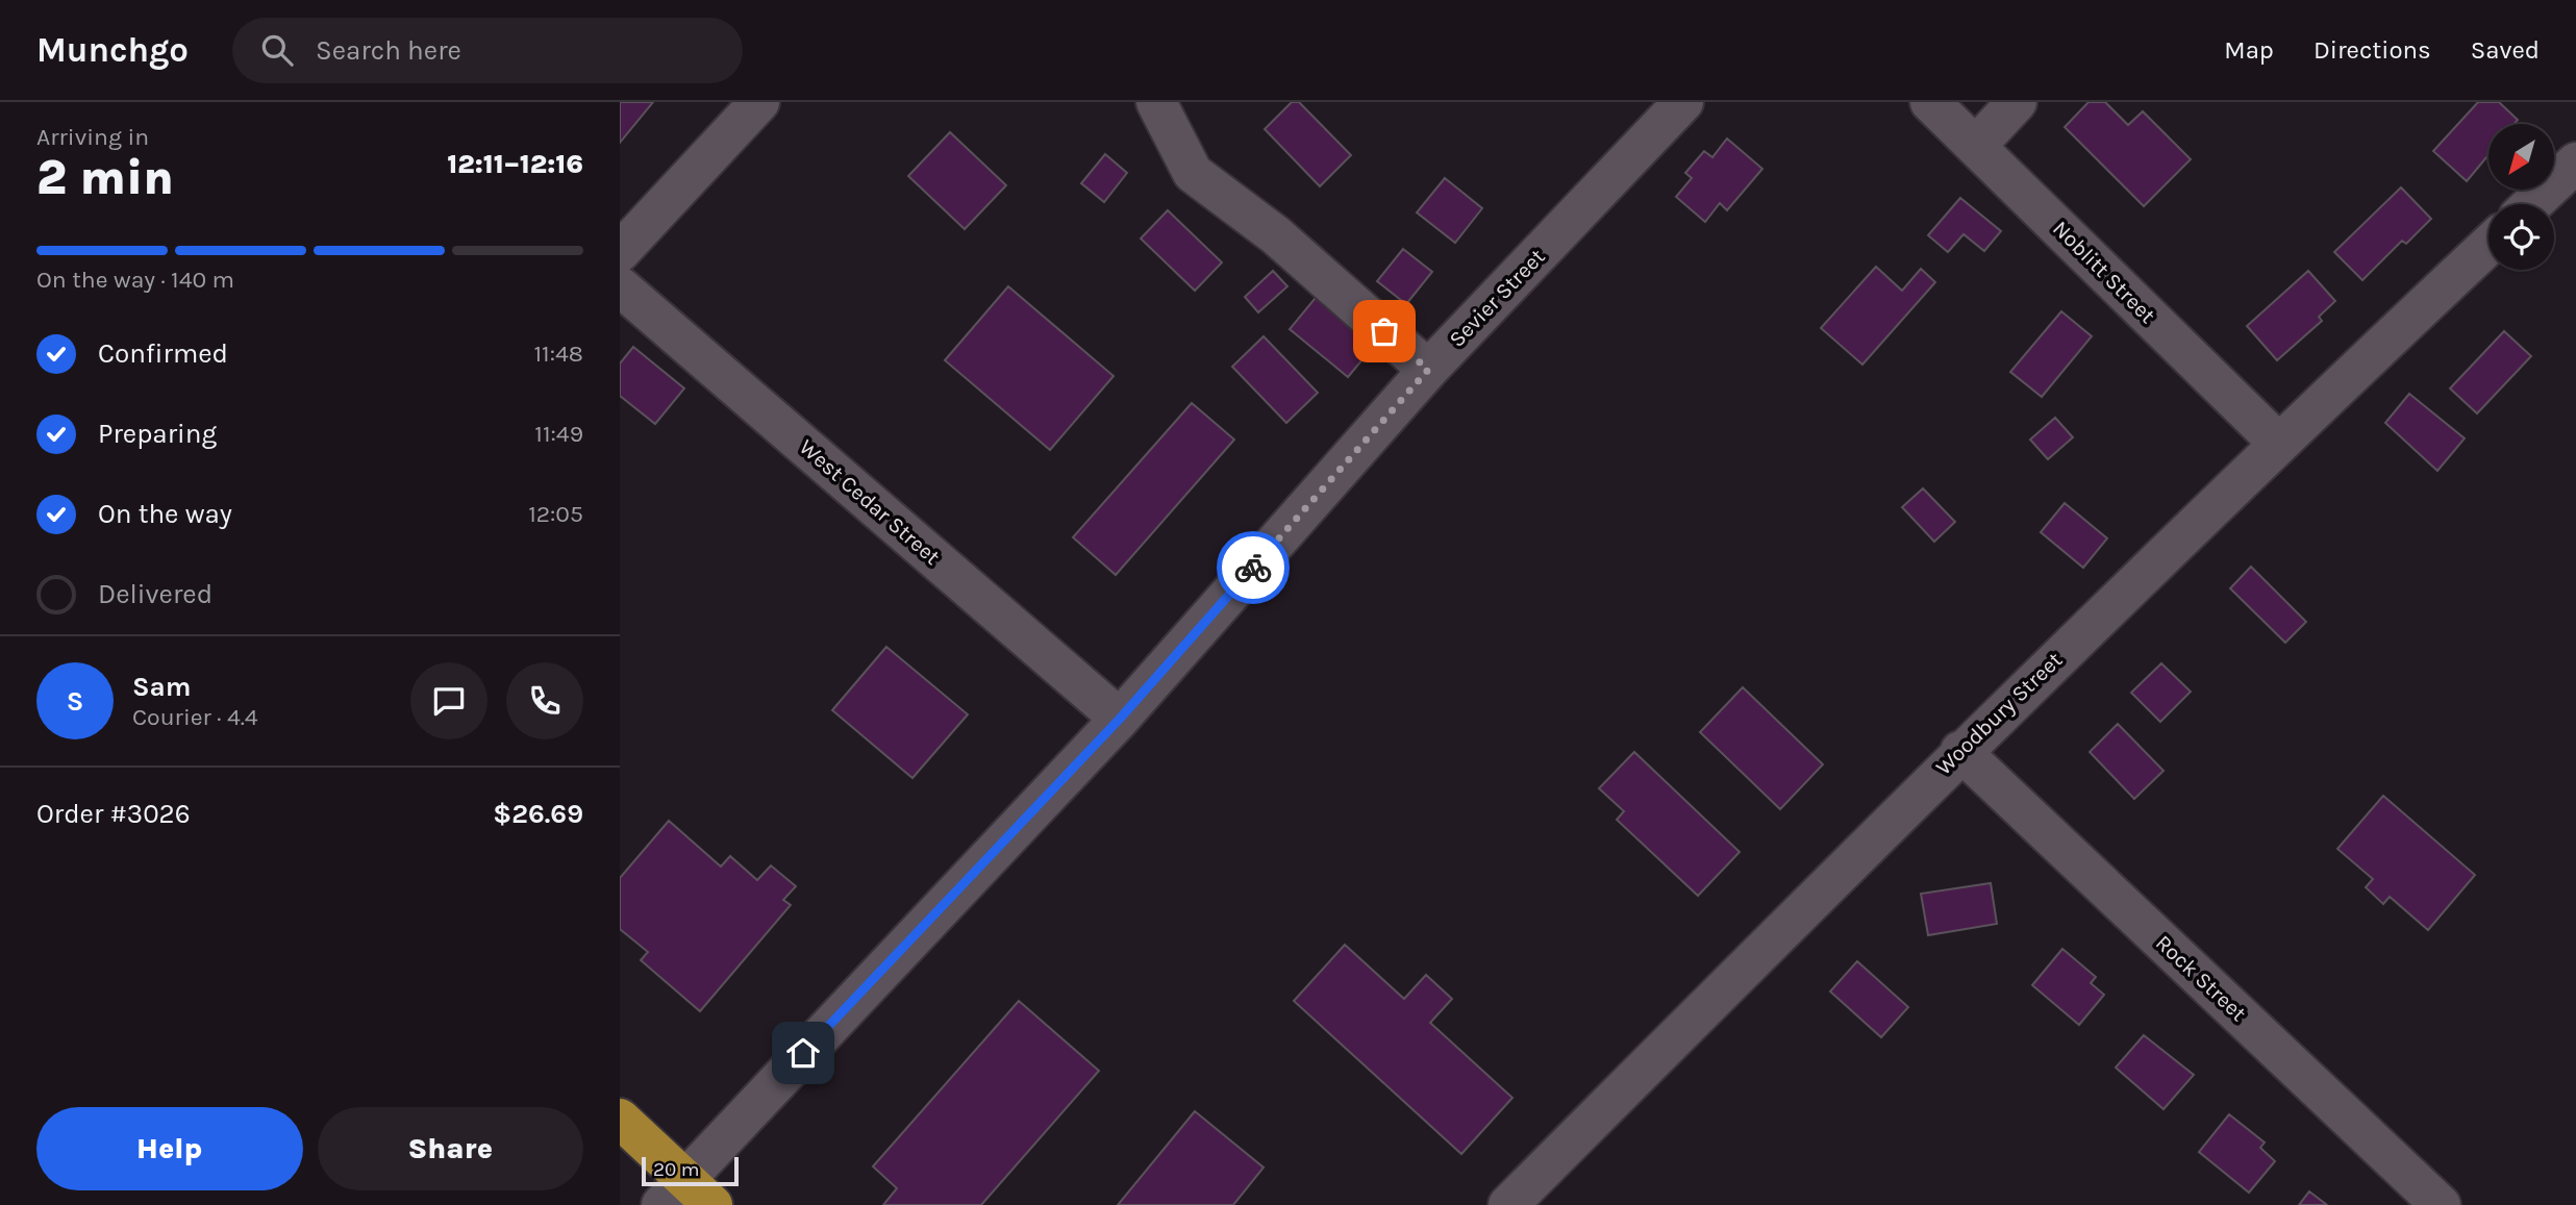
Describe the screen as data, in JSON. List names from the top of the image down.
{
  "streets": {
    "street": [
      "Noblitt Street",
      "Sevier Street",
      "West Cedar Street",
      "Woodbury Street",
      "Rock Street"
    ]
  },
  "crossings": [
    ["Noblitt Street", "Woodbury Street"],
    ["Sevier Street", "West Cedar Street"],
    ["Woodbury Street", "Rock Street"]
  ],
  "scale_bar": "20 m",
  "north": "bottom left",
  "page": {
    "header": "Munchgo",
    "search": "Search here",
    "nav": ["Map", "Directions", "Saved"],
    "heading": ["2 min", "Arriving in", "12:11–12:16"],
    "panel": [
      "Sam",
      "Courier · 4.4",
      "Order #3026",
      "$26.69"
    ],
    "bar": "On the way · 140 m",
    "list": [
      ["Confirmed", "11:48"],
      ["Preparing", "11:49"],
      ["On the way", "12:05"],
      "Delivered"
    ],
    "round": "S",
    "buttons": ["Help", "Share"],
    "scale": "20 m"
  }
}
